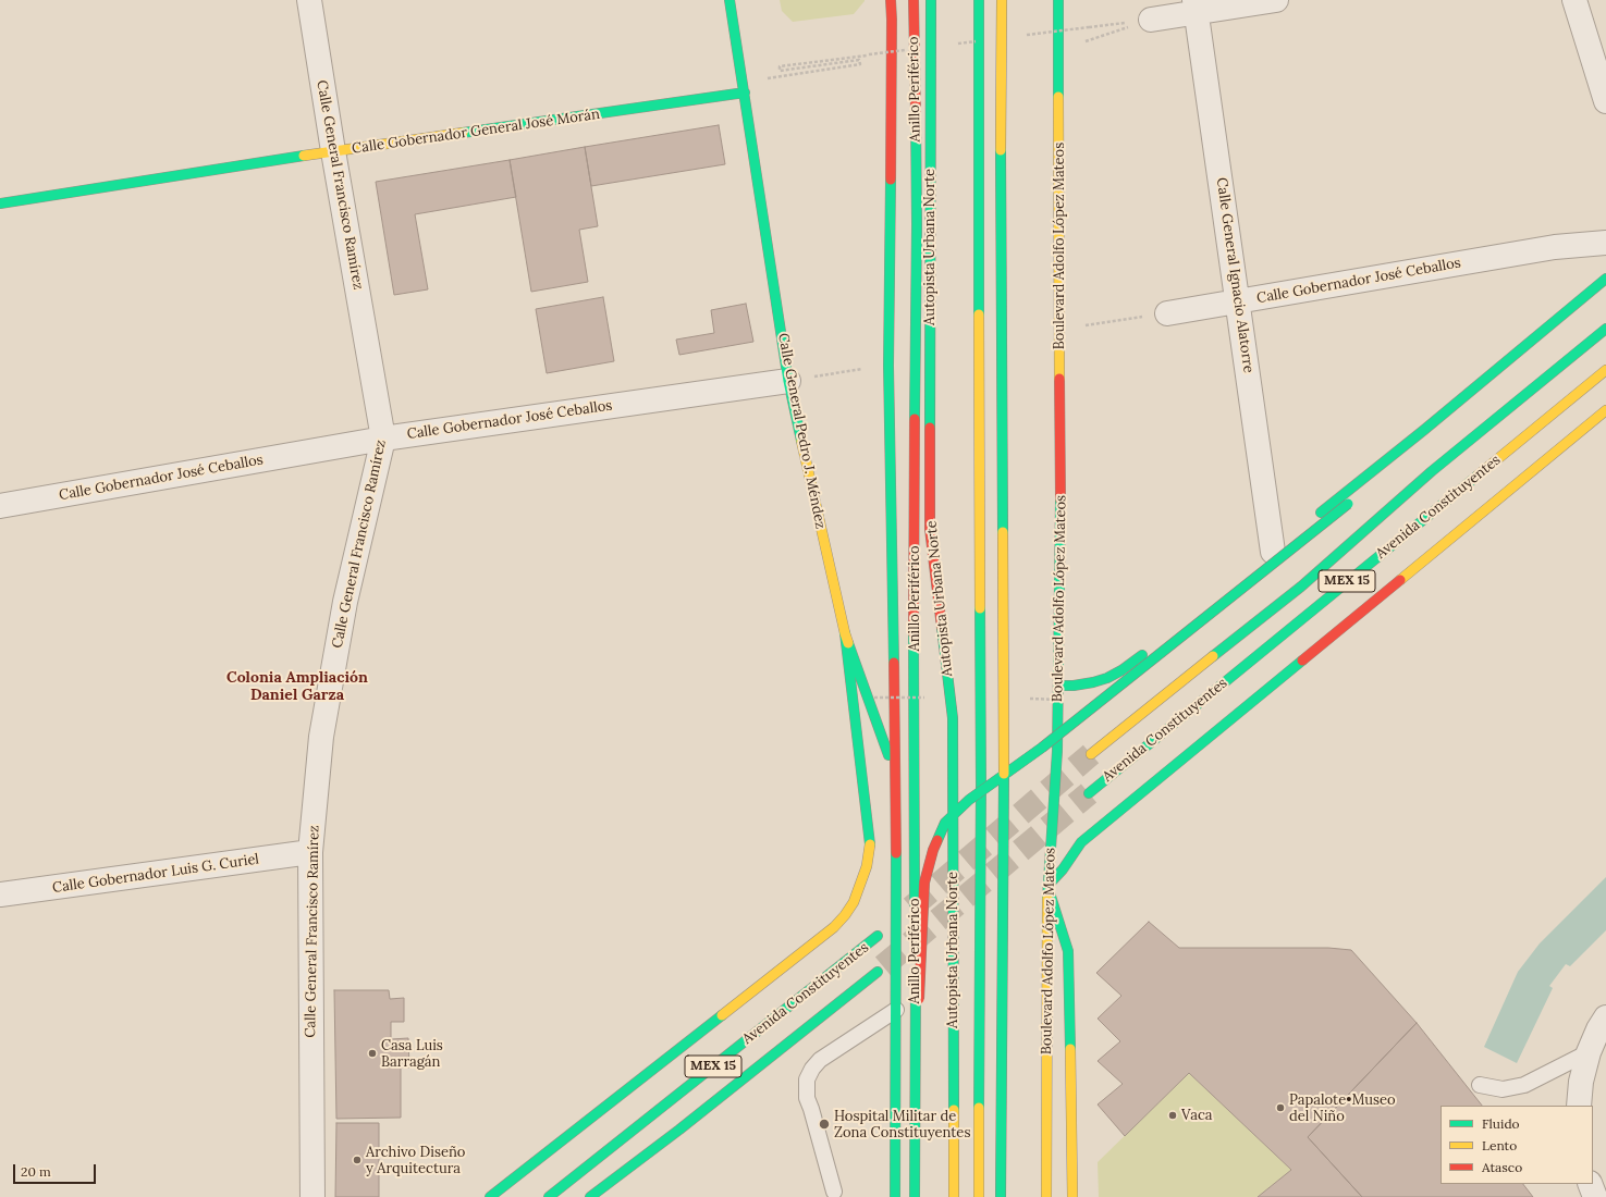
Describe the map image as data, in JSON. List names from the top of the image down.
{
  "streets": {
    "main road": [
      "Anillo Periférico",
      "Calle Gobernador General José Morán",
      "Boulevard Adolfo López Mateos",
      "Autopista Urbana Norte",
      "Calle General Pedro J. Méndez",
      "Avenida Constituyentes",
      "MEX 15"
    ],
    "street": [
      "Calle General Francisco Ramírez",
      "Calle General Ignacio Alatorre",
      "Calle Gobernador José Ceballos",
      "Calle Gobernador Luis G. Curiel"
    ]
  },
  "crossings": [
    ["Calle Gobernador General José Morán", "Calle General Francisco Ramírez"],
    ["Calle Gobernador General José Morán", "Calle General Pedro J. Méndez"],
    ["Calle General Francisco Ramírez", "Calle Gobernador José Ceballos"],
    ["Calle General Francisco Ramírez", "Calle Gobernador Luis G. Curiel"],
    ["Calle General Ignacio Alatorre", "Calle Gobernador José Ceballos"],
    ["Calle Gobernador José Ceballos", "Calle General Pedro J. Méndez"]
  ],
  "districts": ["Colonia Ampliación Daniel Garza"],
  "places": [
    "Casa Luis Barragán",
    "Papalote•Museo del Niño",
    "Vaca",
    "Hospital Militar de Zona Constituyentes",
    "Archivo Diseño y Arquitectura"
  ],
  "legend": ["Fluido", "Lento", "Atasco"],
  "scale_bar": "20 m"
}
